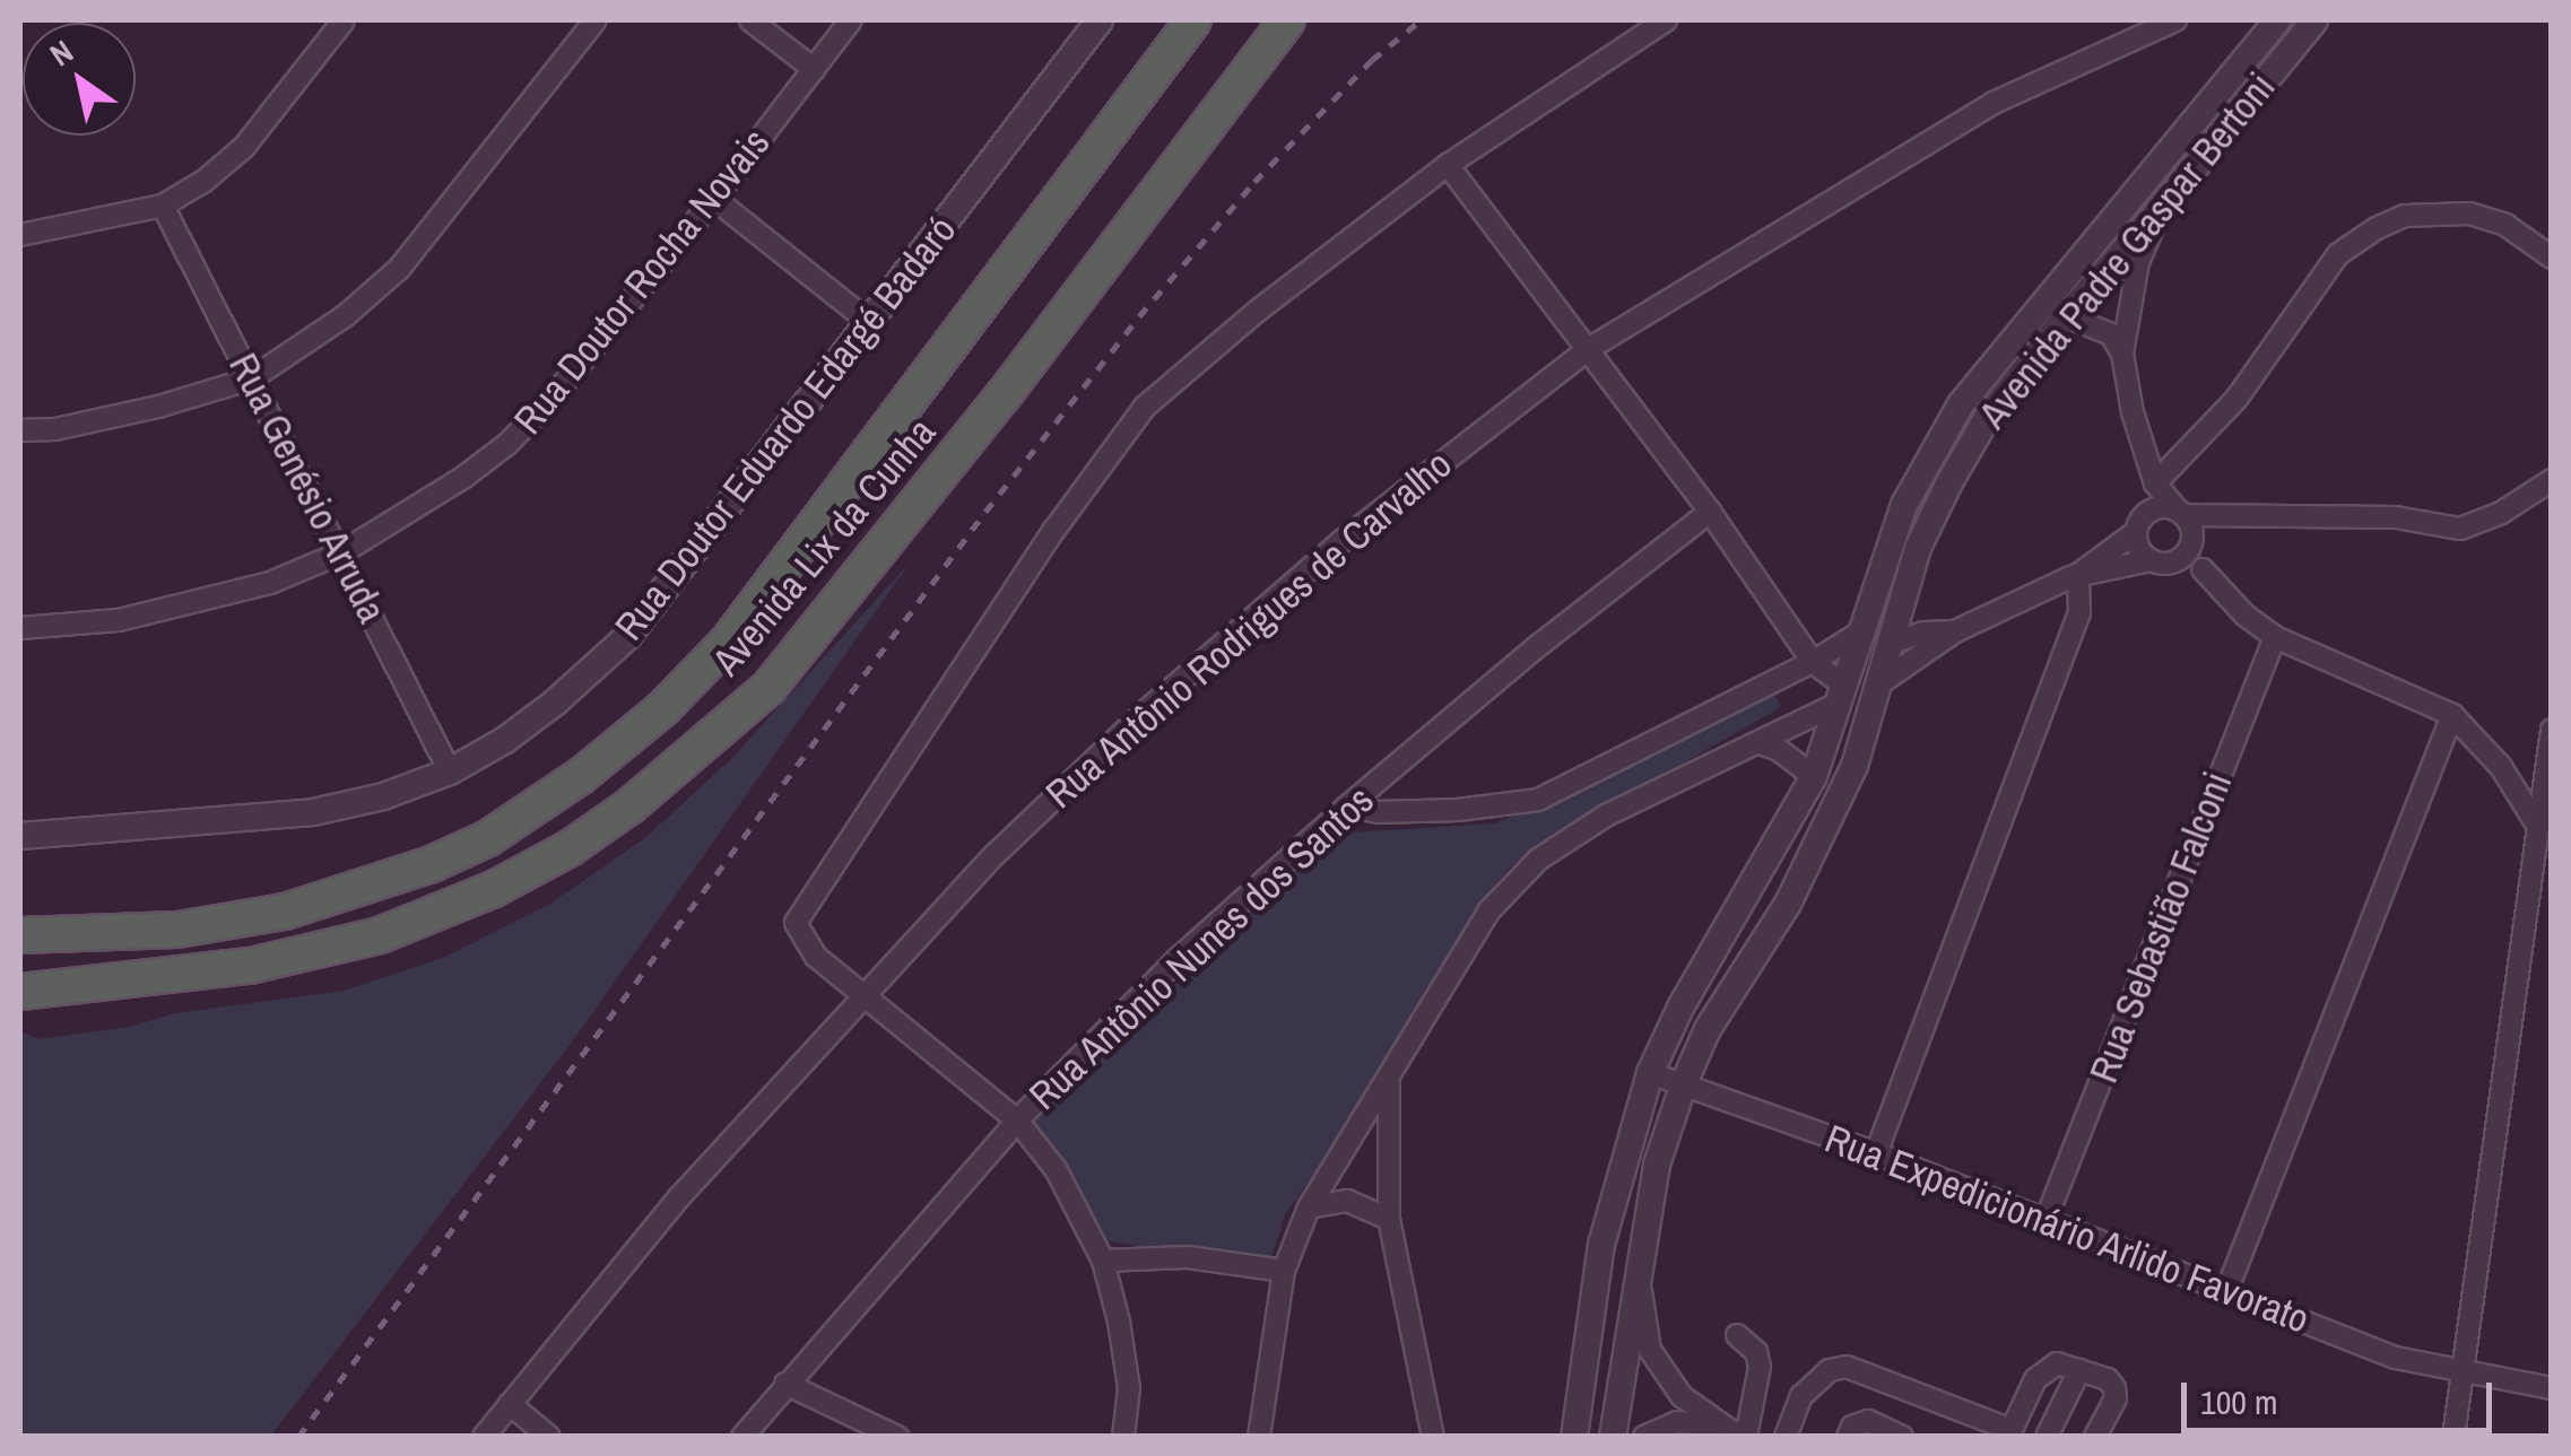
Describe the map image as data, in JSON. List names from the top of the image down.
{
  "streets": {
    "highway": ["Avenida Lix da Cunha"],
    "street": [
      "Avenida Padre Gaspar Bertoni",
      "Rua Doutor Rocha Novais",
      "Rua Doutor Eduardo Edargé Badaró",
      "Rua Genésio Arruda",
      "Rua Antônio Rodrigues de Carvalho",
      "Rua Sebastião Falconi",
      "Rua Antônio Nunes dos Santos",
      "Rua Expedicionário Arlido Favorato"
    ]
  },
  "crossings": [
    ["Avenida Padre Gaspar Bertoni", "Rua Expedicionário Arlido Favorato"],
    ["Rua Doutor Rocha Novais", "Rua Genésio Arruda"],
    ["Rua Doutor Eduardo Edargé Badaró", "Rua Genésio Arruda"],
    ["Rua Sebastião Falconi", "Rua Expedicionário Arlido Favorato"]
  ],
  "scale_bar": "100 m",
  "north": "top left"
}
